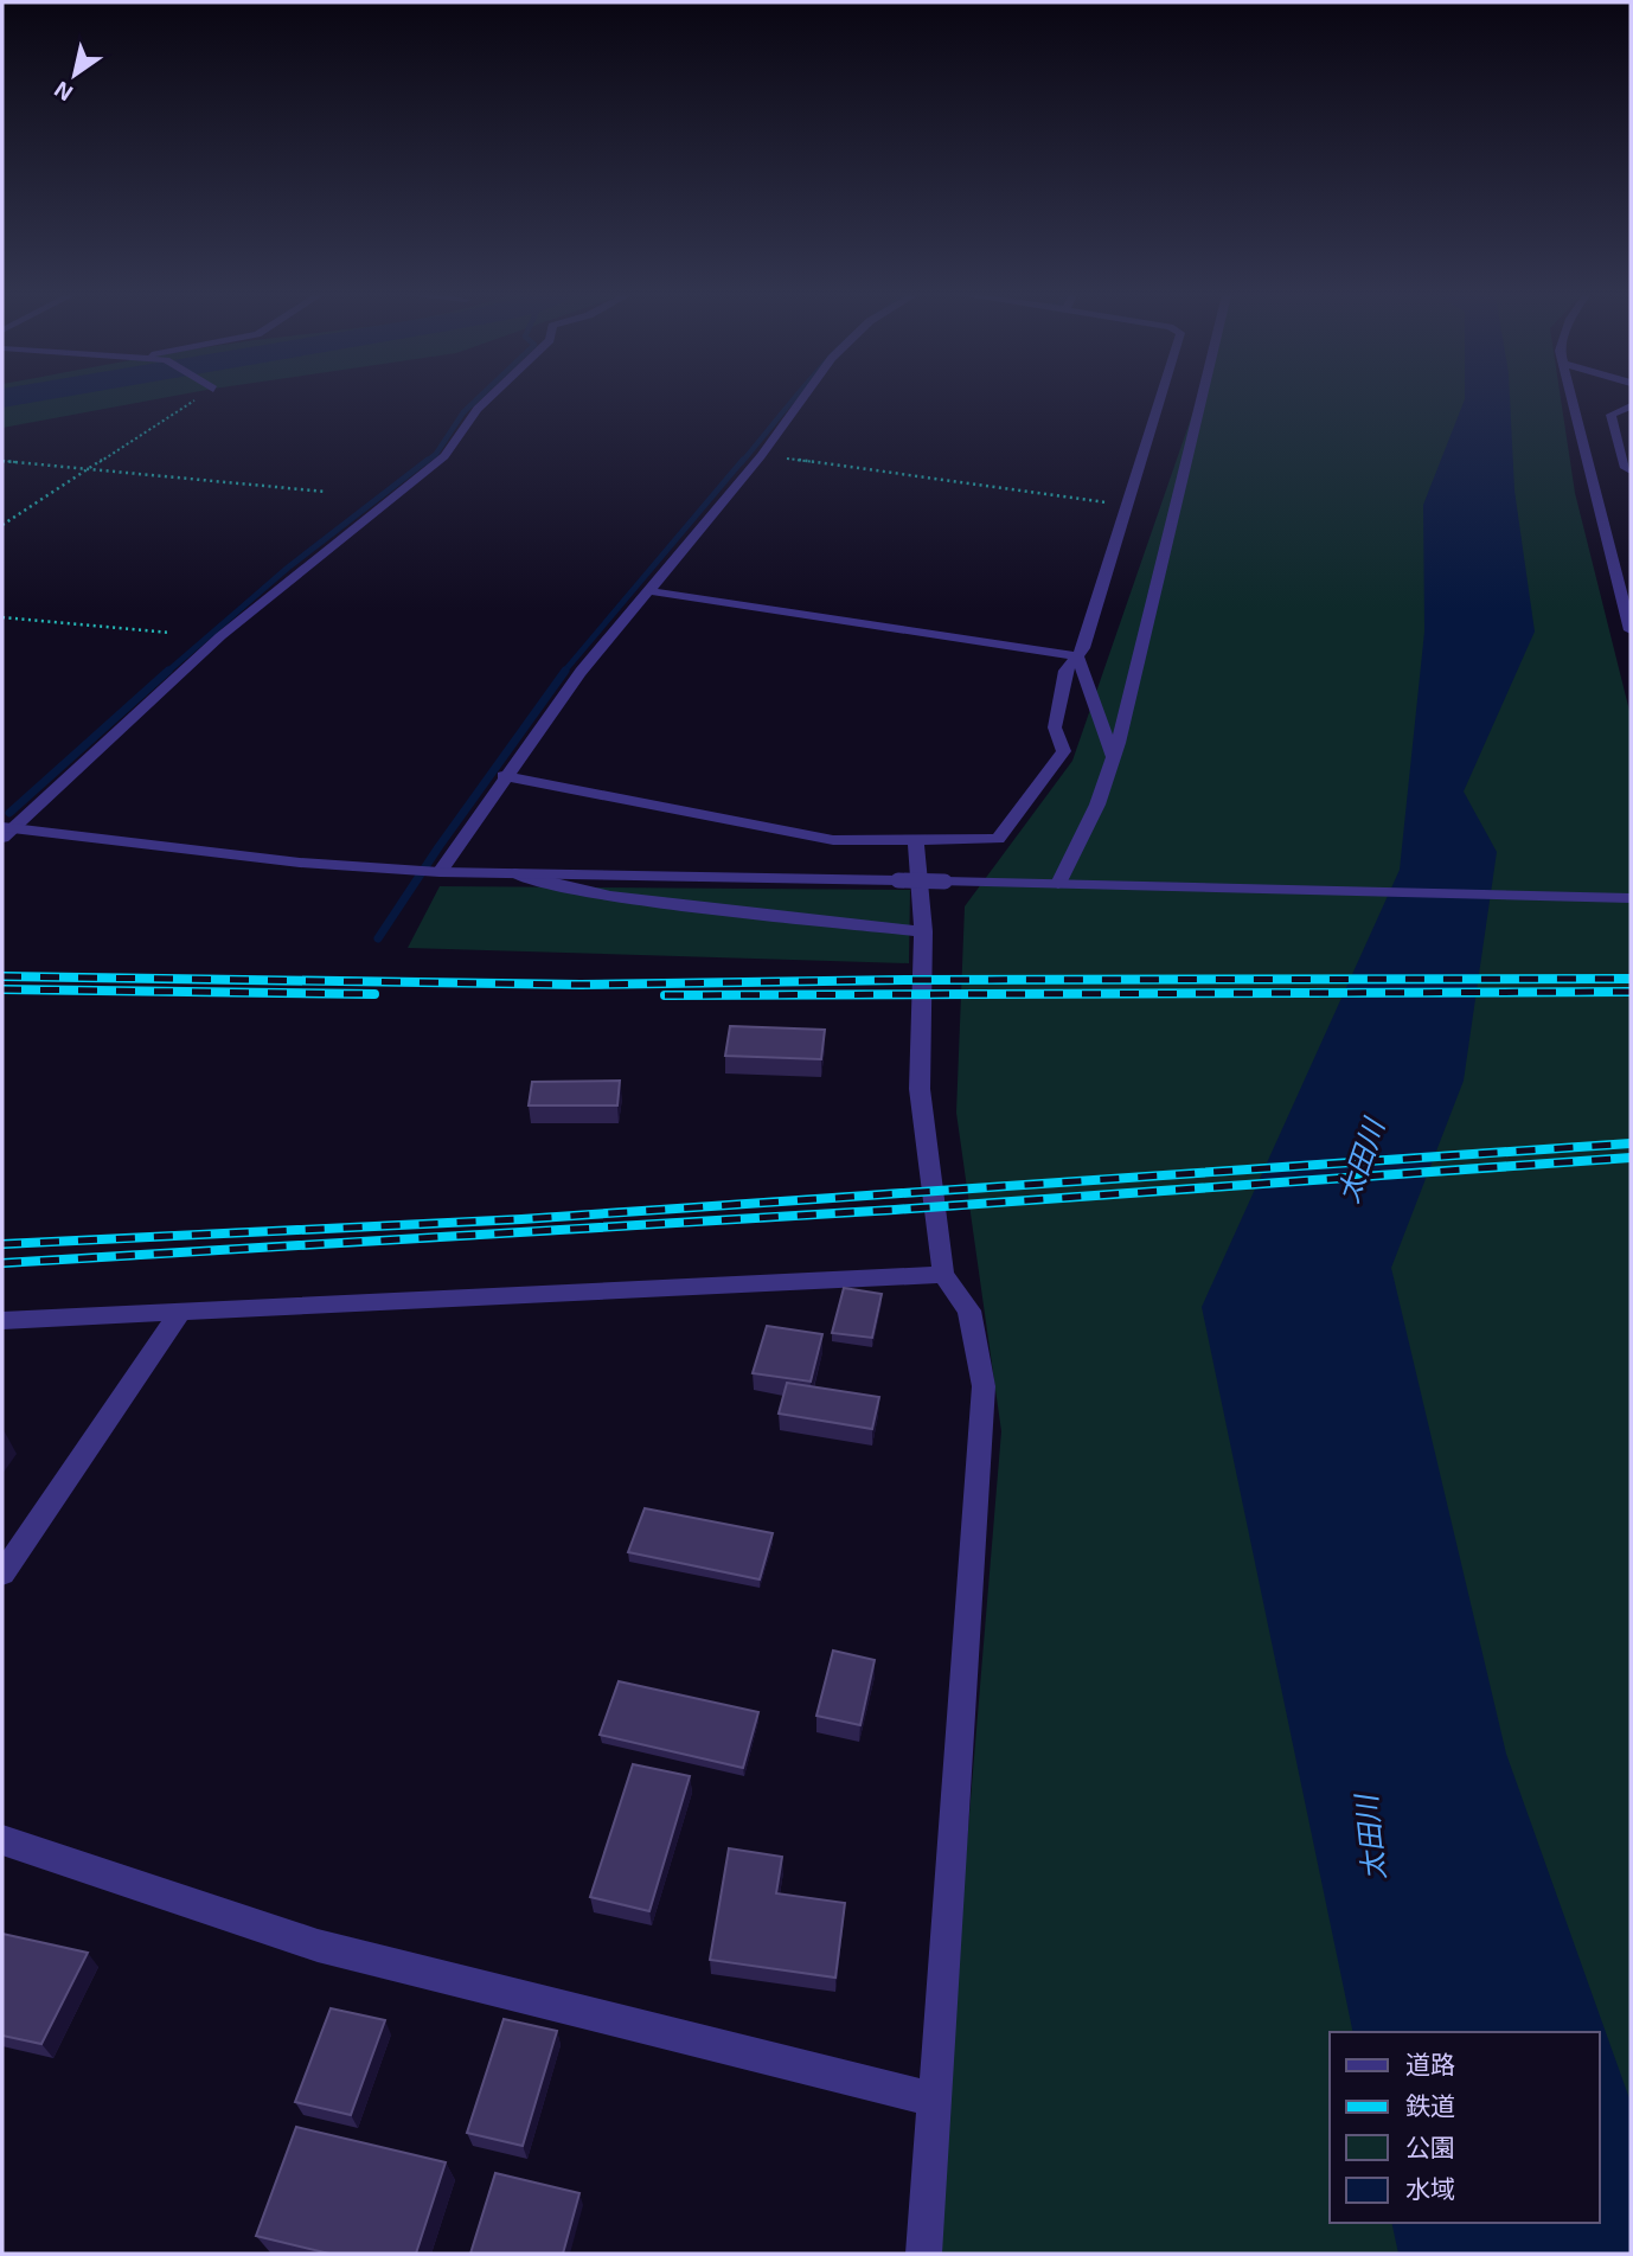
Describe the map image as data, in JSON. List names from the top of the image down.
{
  "water": ["太田川"],
  "legend": [
    "道路",
    "鉄道",
    "公園",
    "水域"
  ],
  "north": "bottom left"
}
